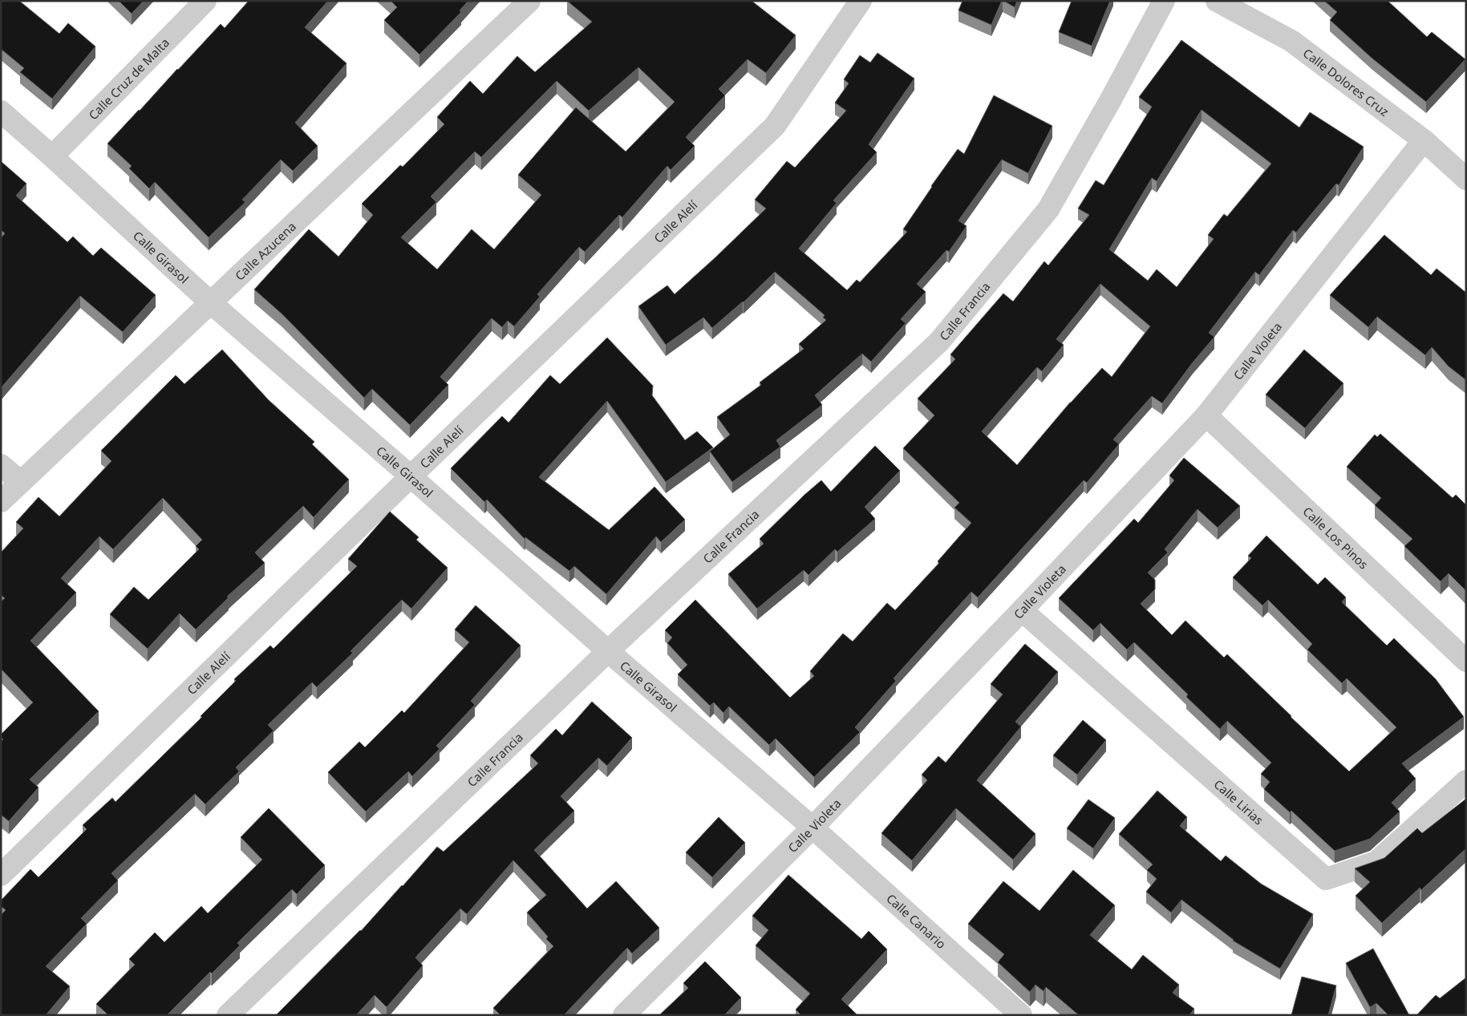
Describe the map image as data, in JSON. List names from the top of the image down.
{
  "streets": {
    "street": [
      "Calle Cruz de Malta",
      "Calle Dolores Cruz",
      "Calle Alelí",
      "Calle Azucena",
      "Calle Girasol",
      "Calle Francia",
      "Calle Violeta",
      "Calle Los Pinos",
      "Calle Lirias",
      "Calle Canario"
    ]
  },
  "crossings": [
    ["Calle Cruz de Malta", "Calle Girasol"],
    ["Calle Dolores Cruz", "Calle Violeta"],
    ["Calle Alelí", "Calle Girasol"],
    ["Calle Azucena", "Calle Girasol"],
    ["Calle Girasol", "Calle Francia"],
    ["Calle Girasol", "Calle Violeta"],
    ["Calle Girasol", "Calle Canario"],
    ["Calle Violeta", "Calle Los Pinos"],
    ["Calle Violeta", "Calle Lirias"],
    ["Calle Violeta", "Calle Canario"]
  ]
}
